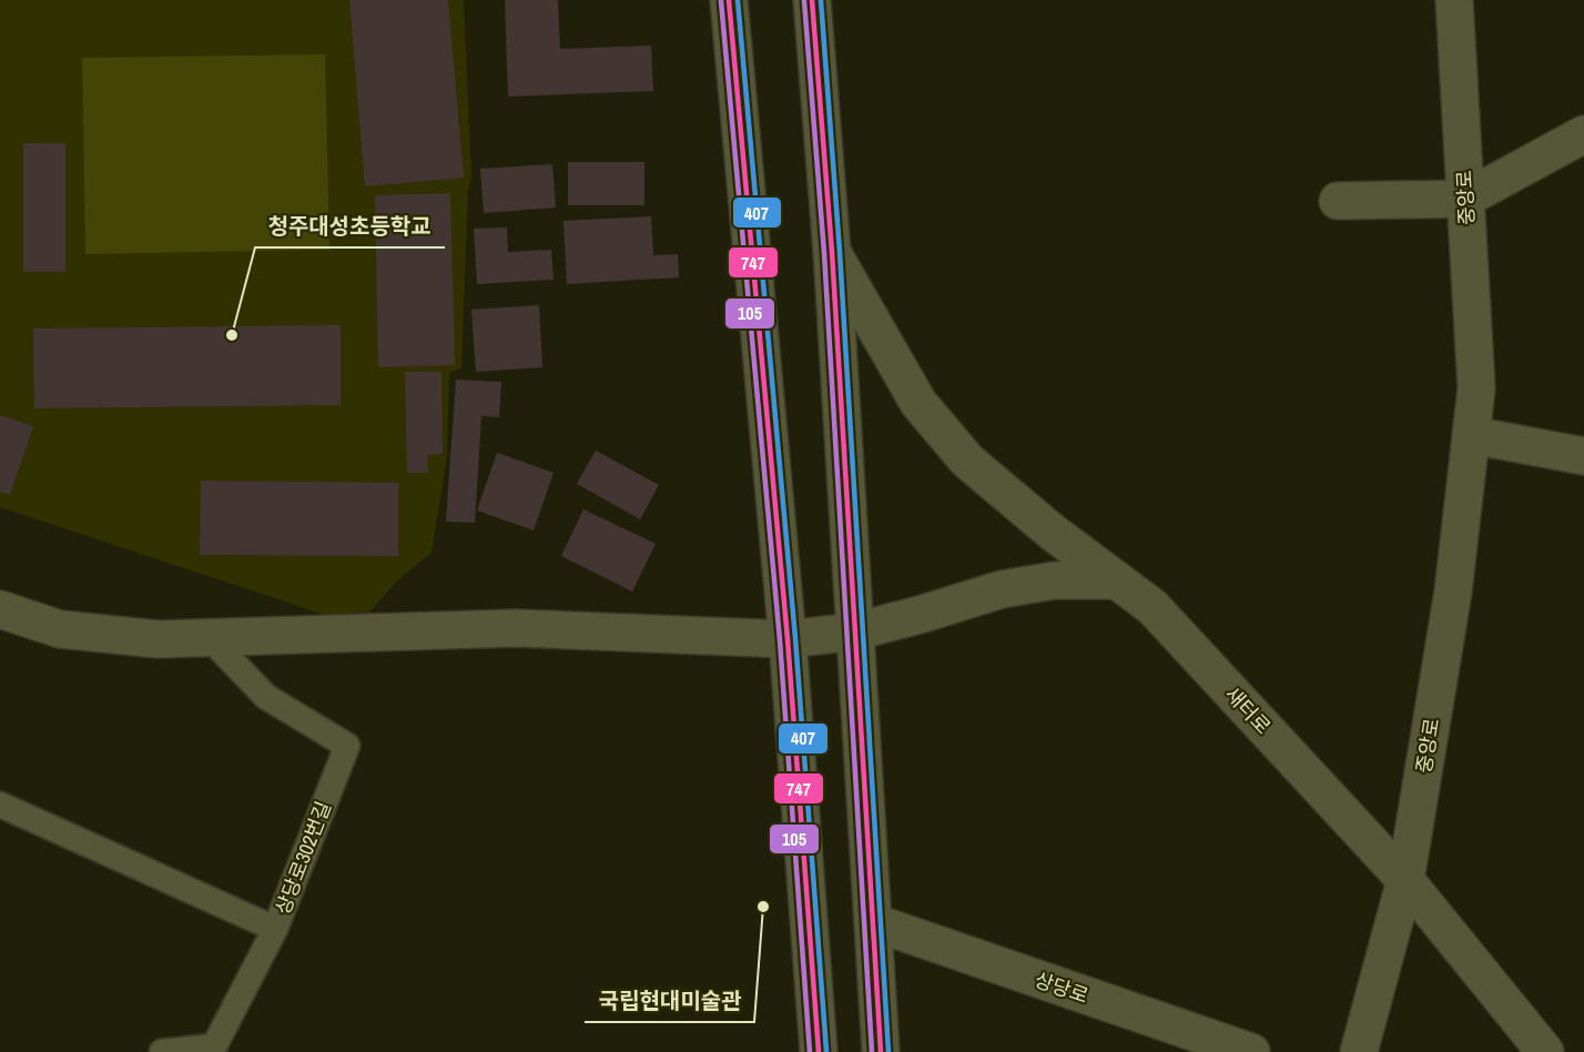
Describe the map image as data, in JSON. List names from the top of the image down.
{
  "streets": {
    "street": ["중앙로", "새터로", "상당로"],
    "lane": ["상당로302번길"]
  },
  "crossings": [
    ["중앙로", "새터로"]
  ],
  "places": ["청주대성초등학교", "국립현대미술관"],
  "lines": ["transit line 747", "transit line 407", "transit line 105"]
}
